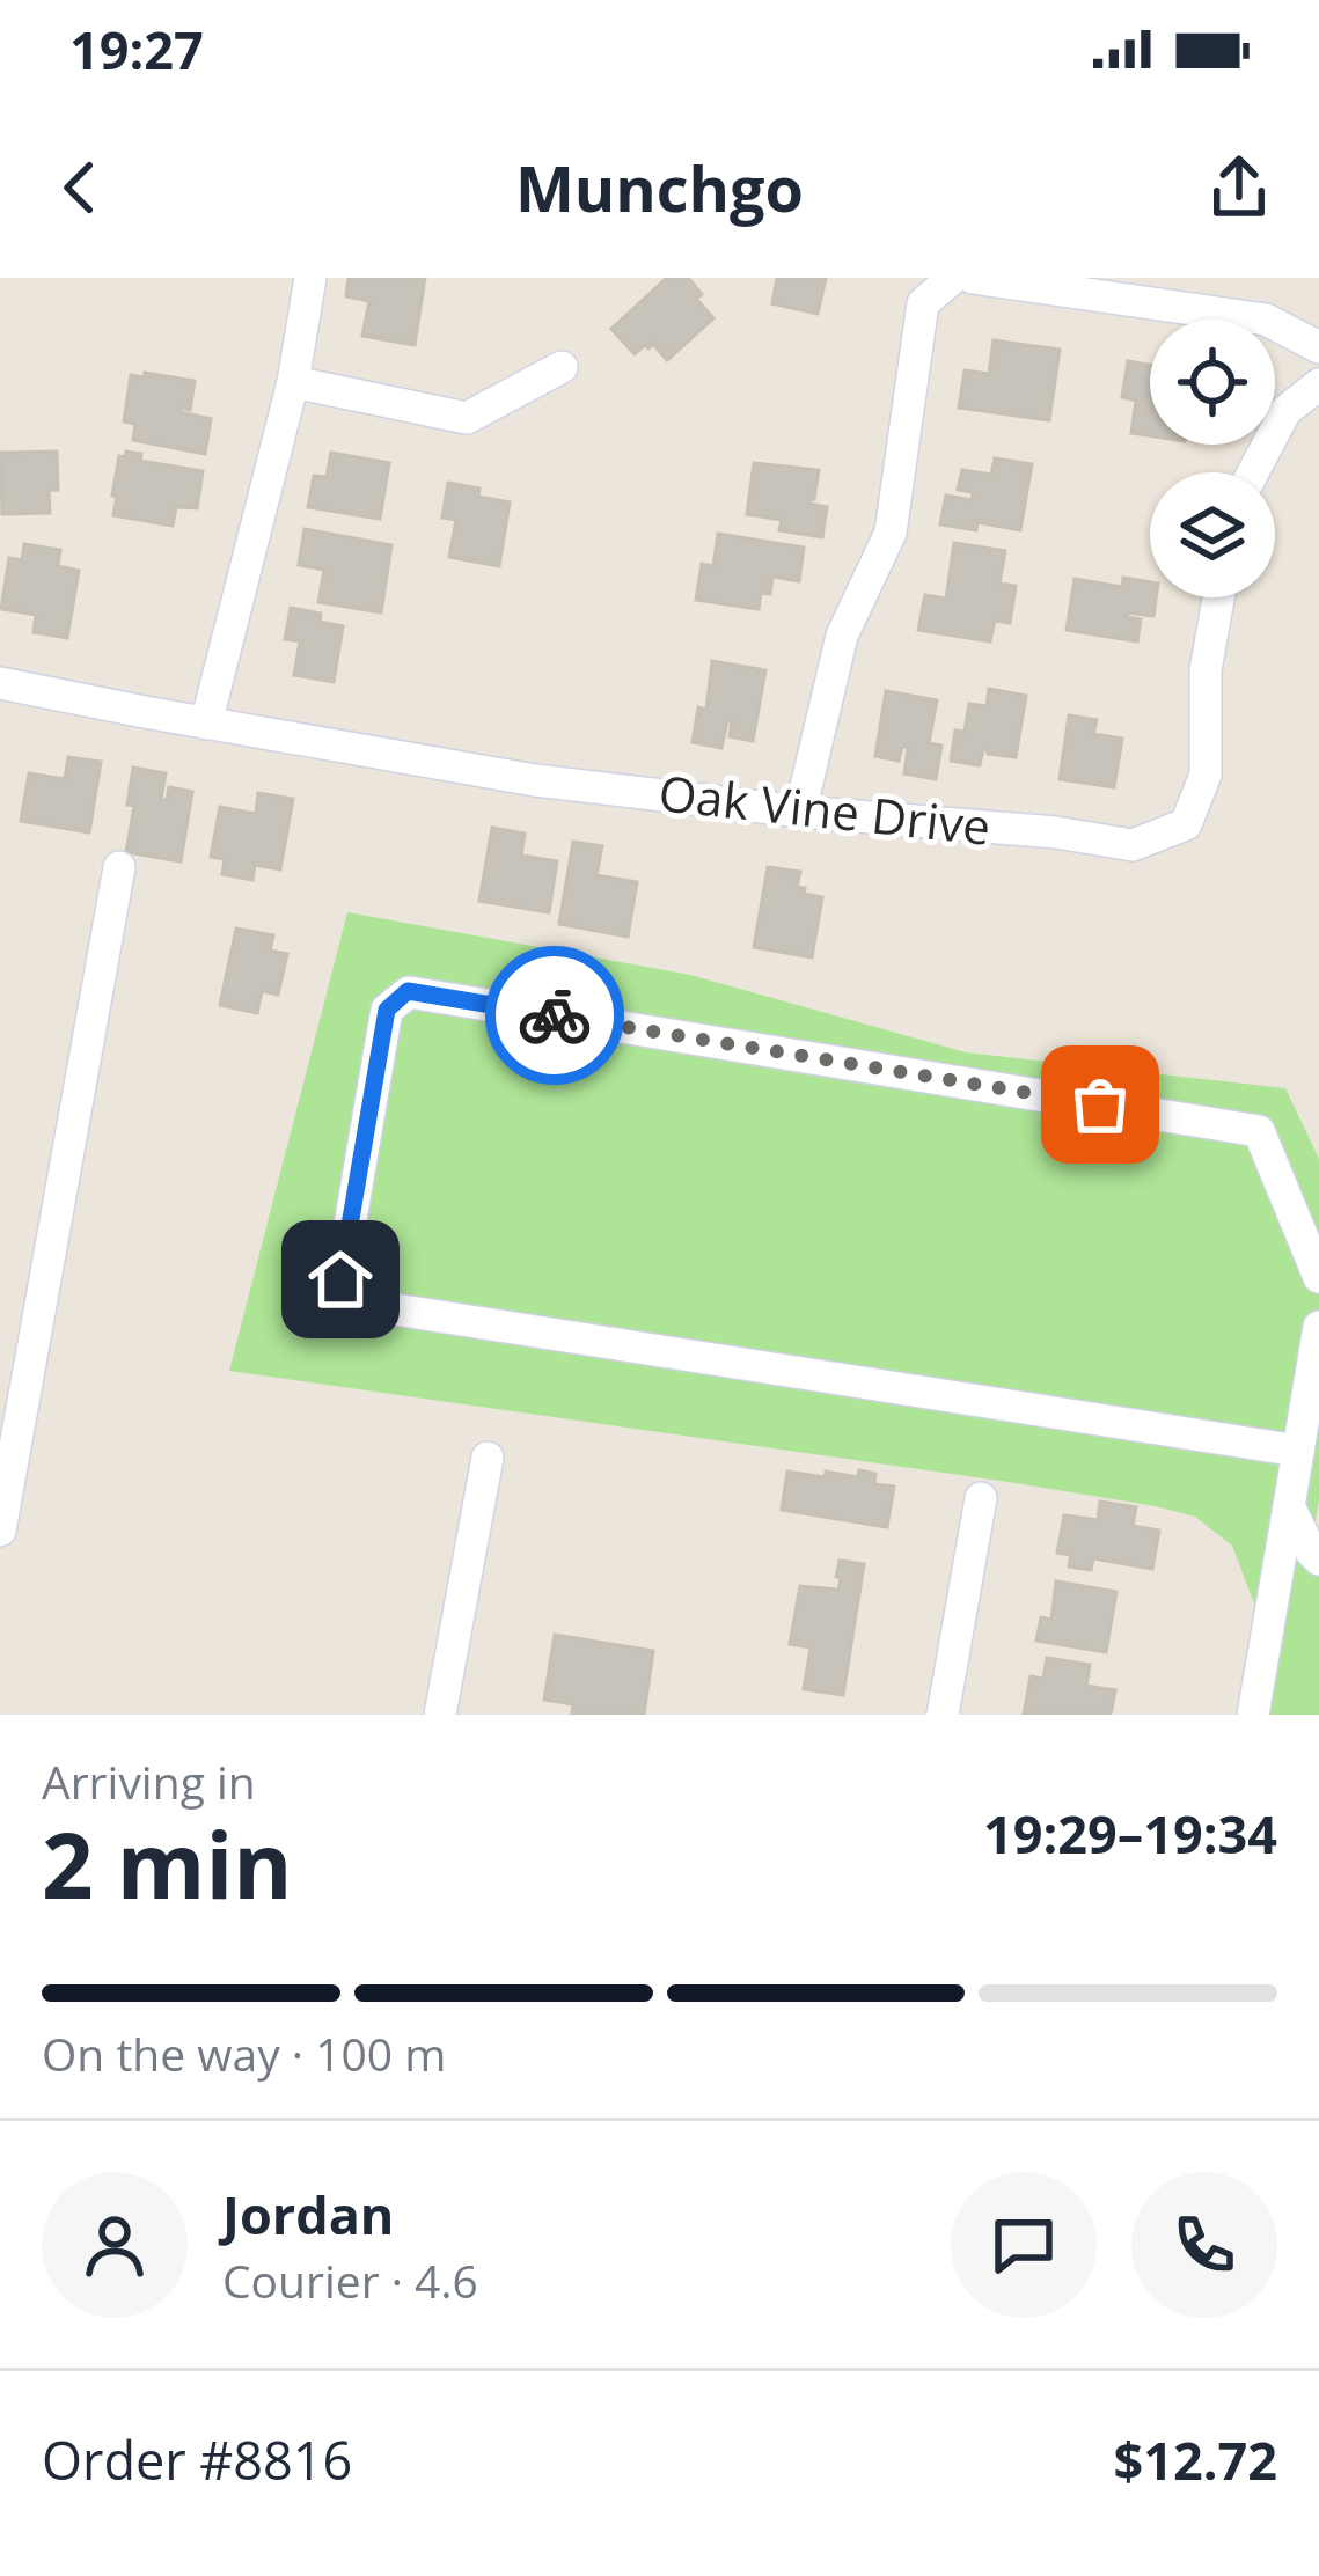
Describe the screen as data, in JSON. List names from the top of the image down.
{
  "streets": {
    "street": ["Oak Vine Drive"]
  },
  "page": {
    "status": "19:27",
    "header": "Munchgo",
    "heading": ["2 min", "Arriving in", "19:29–19:34"],
    "panel": [
      "Jordan",
      "Courier · 4.6",
      "Order #8816",
      "$12.72"
    ],
    "bar": "On the way · 100 m"
  }
}
